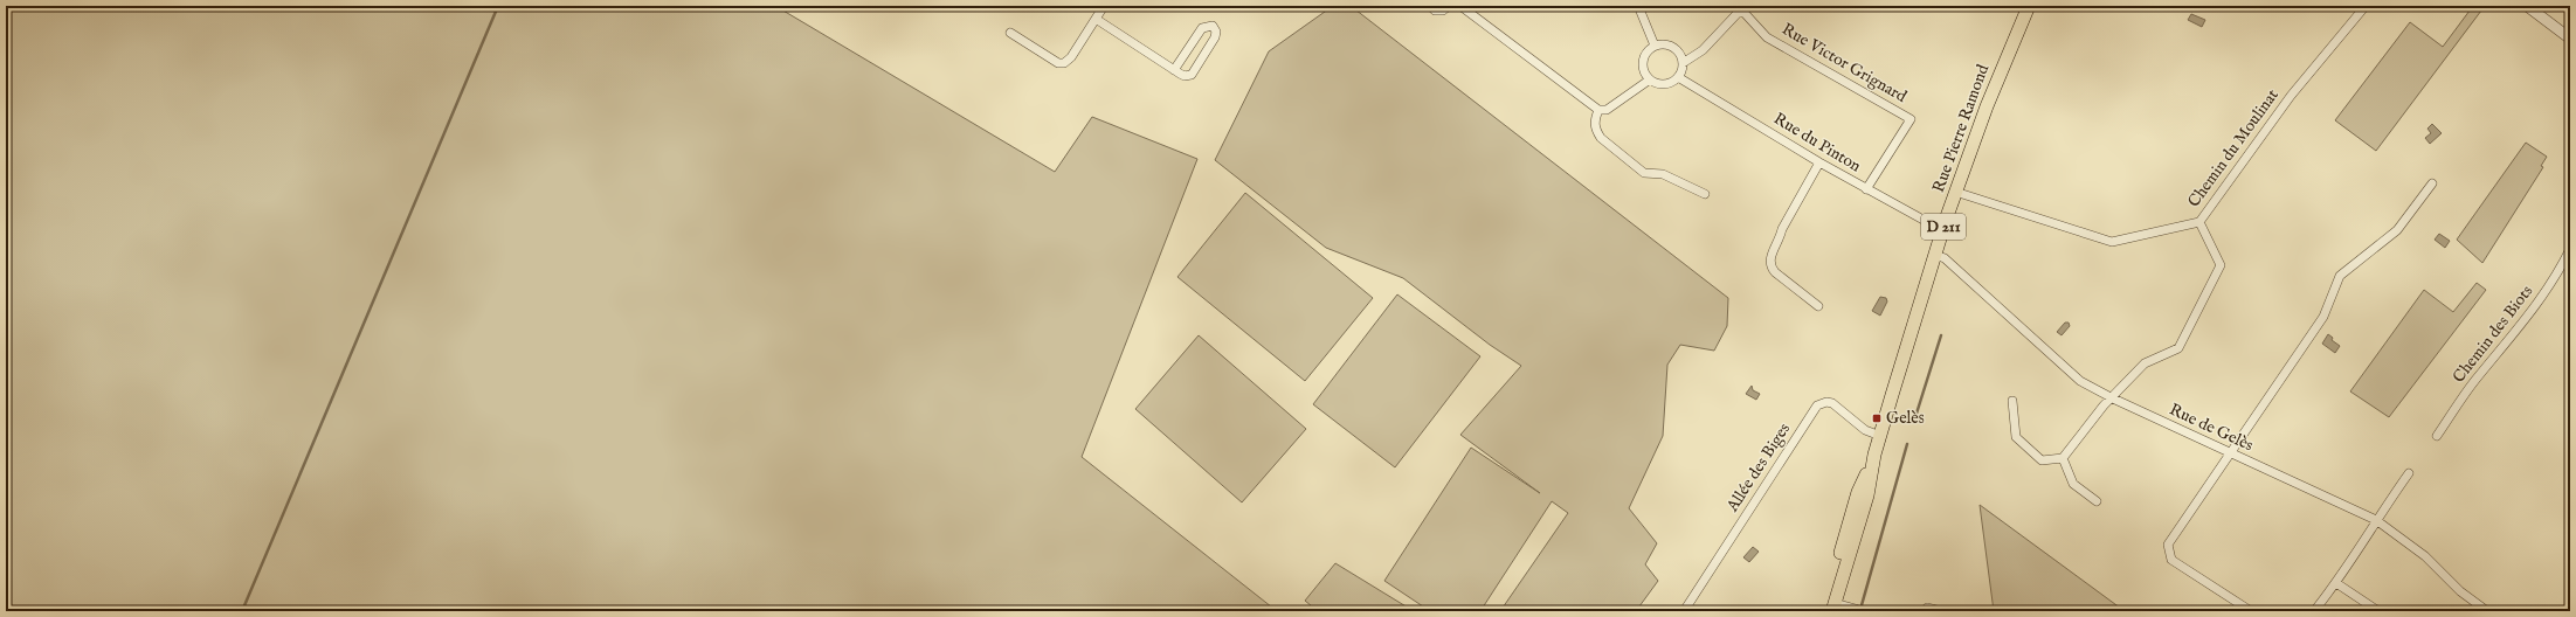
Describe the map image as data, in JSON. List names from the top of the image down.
{
  "streets": {
    "main road": ["Rue Pierre Ramond", "D 211"],
    "street": [
      "Rue Victor Grignard",
      "Rue du Pinton",
      "Chemin du Moulinat",
      "Chemin des Biots",
      "Rue de Gelès",
      "Allée des Biges"
    ]
  },
  "crossings": [
    ["Rue Victor Grignard", "Rue du Pinton"],
    ["Rue Pierre Ramond", "Rue du Pinton"],
    ["Rue Pierre Ramond", "Chemin du Moulinat"],
    ["Rue Pierre Ramond", "Rue de Gelès"],
    ["Rue Pierre Ramond", "Allée des Biges"]
  ],
  "places": {
    "transit": ["Gelès"]
  }
}
